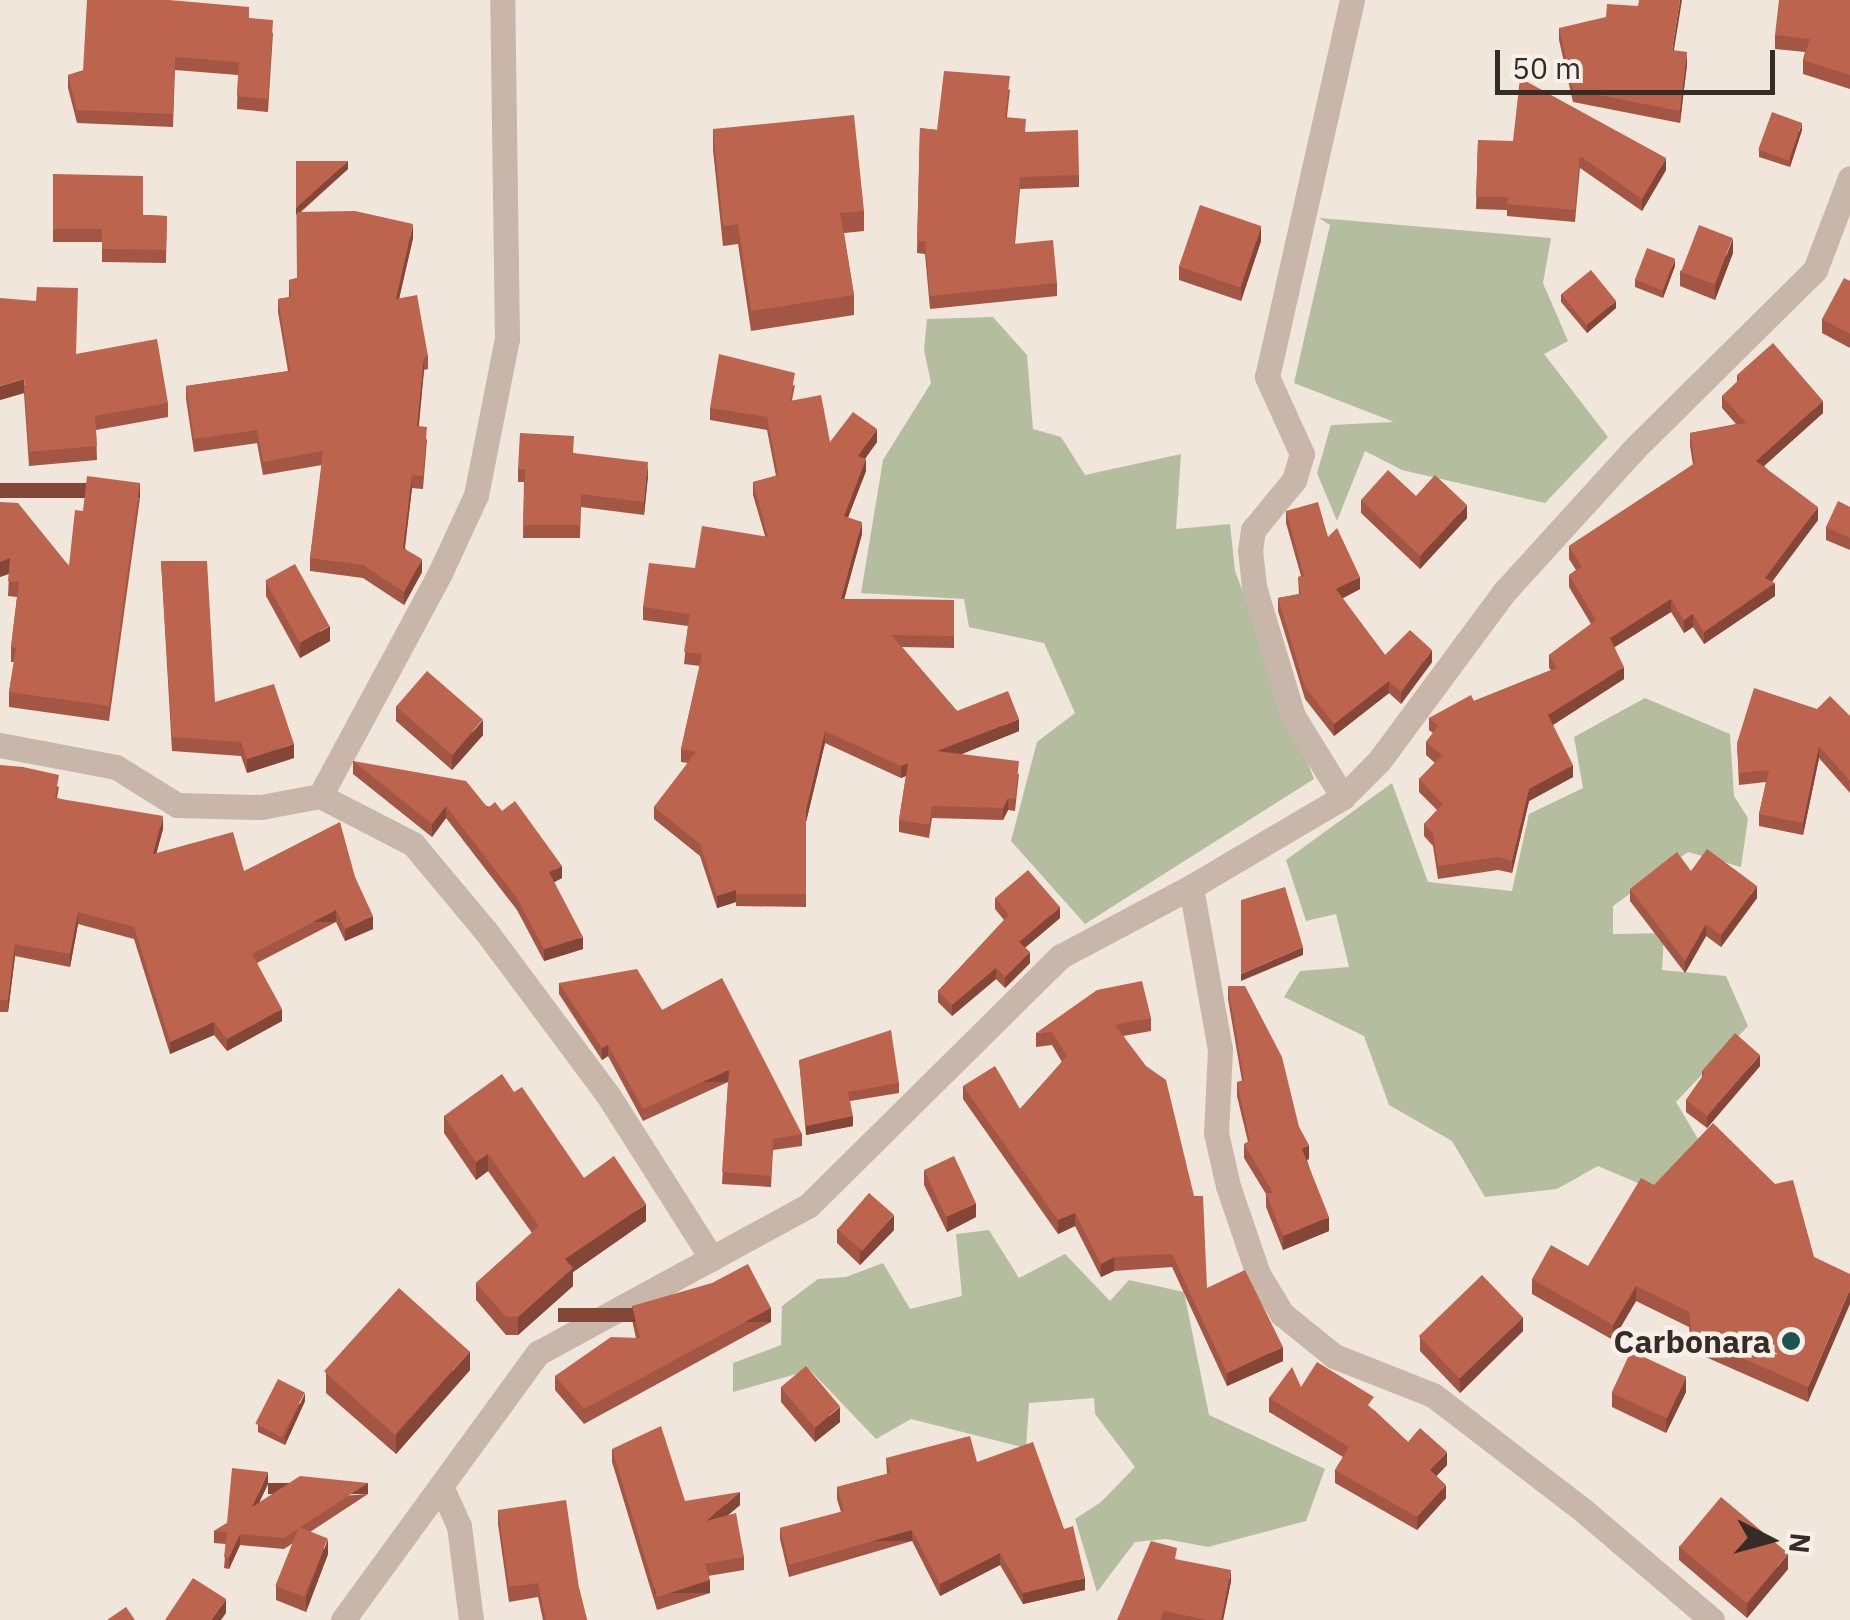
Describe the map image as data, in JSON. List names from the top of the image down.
{
  "places": ["Carbonara"],
  "scale_bar": "50 m",
  "north": "right"
}
